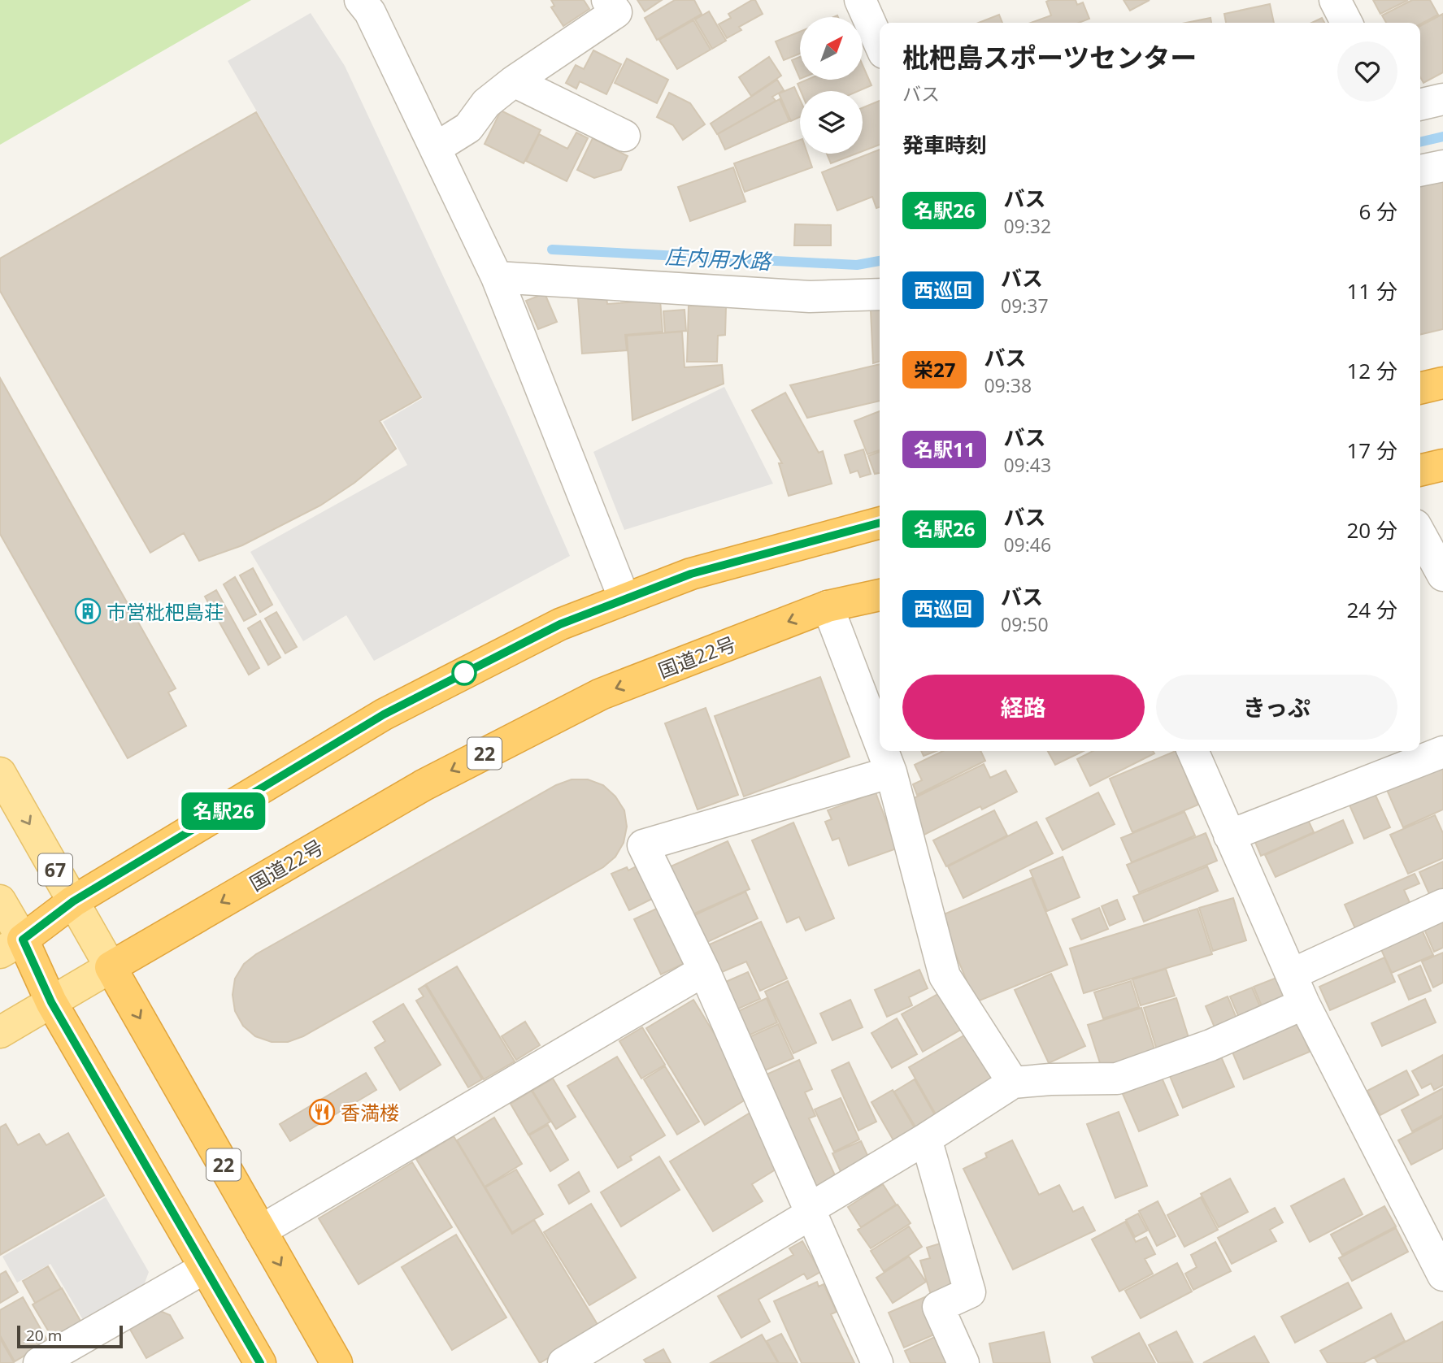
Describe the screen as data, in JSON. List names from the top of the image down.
{
  "streets": {
    "highway": ["国道22号", "22"],
    "main road": ["67"]
  },
  "crossings": [
    ["国道22号", "22"],
    ["国道22号", "67"],
    ["22", "67"]
  ],
  "water": ["庄内用水路"],
  "places": {
    "building": ["市営枇杷島荘"],
    "restaurant": ["香満楼"]
  },
  "lines": ["bus line 名駅26"],
  "scale_bar": "20 m",
  "north": "top right",
  "page": {
    "on_map": "名駅26",
    "heading": [
      ["枇杷島スポーツセンター", "バス"],
      "発車時刻"
    ],
    "list": [
      {
        "mark": "名駅26",
        "name": "バス",
        "note": "09:32",
        "value": "6 分"
      },
      {
        "mark": "西巡回",
        "name": "バス",
        "note": "09:37",
        "value": "11 分"
      },
      {
        "mark": "栄27",
        "name": "バス",
        "note": "09:38",
        "value": "12 分"
      },
      {
        "mark": "名駅11",
        "name": "バス",
        "note": "09:43",
        "value": "17 分"
      },
      {
        "mark": "名駅26",
        "name": "バス",
        "note": "09:46",
        "value": "20 分"
      },
      {
        "mark": "西巡回",
        "name": "バス",
        "note": "09:50",
        "value": "24 分"
      }
    ],
    "buttons": ["経路", "きっぷ"],
    "scale": "20 m"
  }
}
